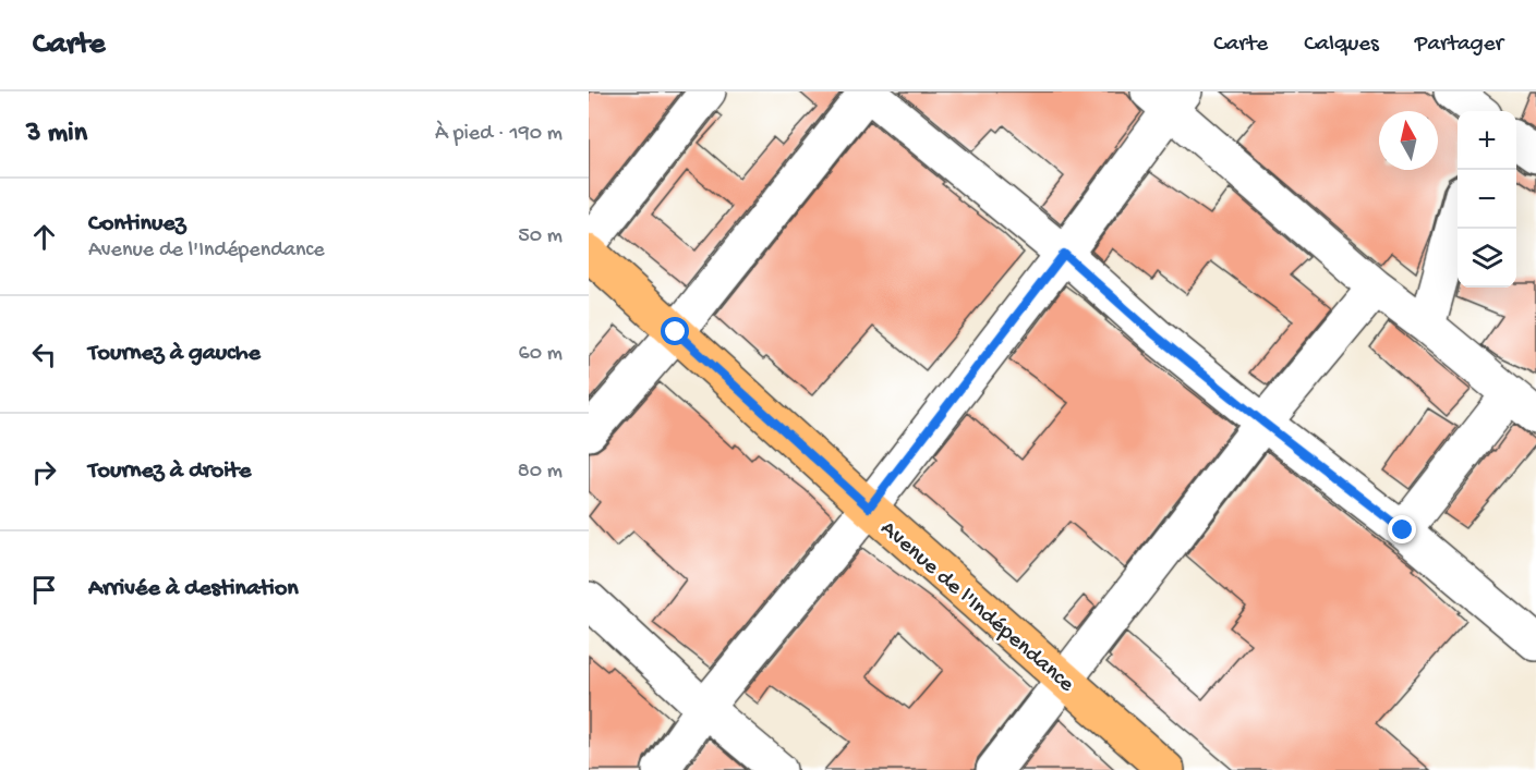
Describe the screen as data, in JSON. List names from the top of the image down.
{
  "streets": {
    "main road": ["Avenue de l'Indépendance"]
  },
  "north": "top",
  "page": {
    "header": "Carte",
    "nav": ["Carte", "Calques", "Partager"],
    "heading": ["3 min", "À pied · 190 m"],
    "map_buttons": ["+", "−"],
    "list": [
      ["Continuez", "Avenue de l'Indépendance", "50 m"],
      ["Tournez à gauche", "60 m"],
      ["Tournez à droite", "80 m"],
      "Arrivée à destination"
    ]
  }
}
